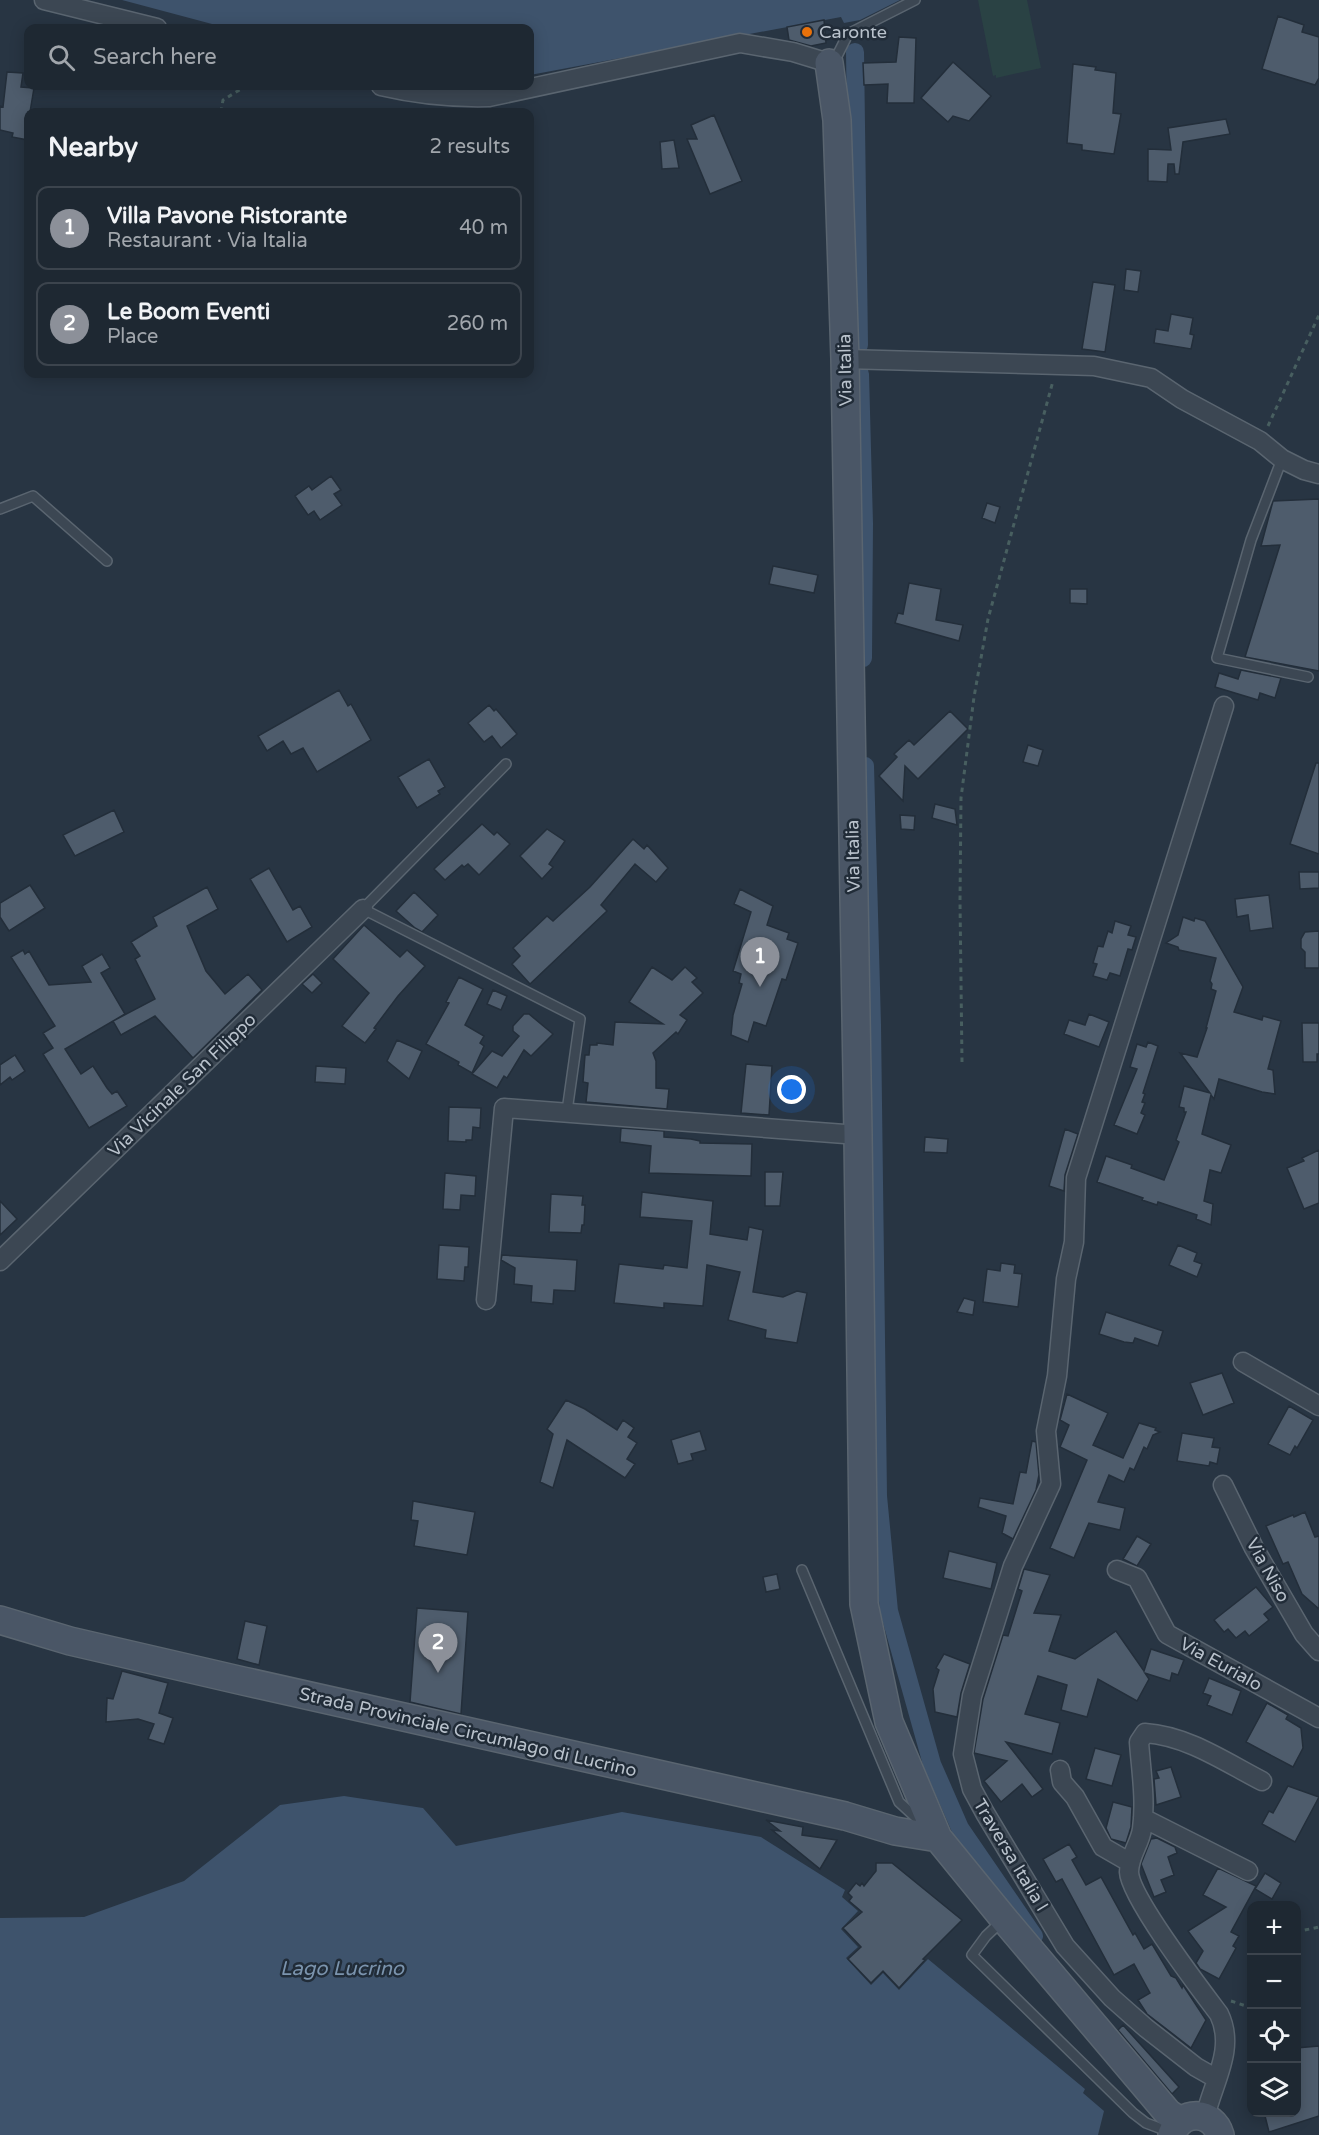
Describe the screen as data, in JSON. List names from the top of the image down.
{
  "streets": {
    "street": [
      "Via Italia",
      "Via Vicinale San Filippo",
      "Via Niso",
      "Via Eurialo",
      "Strada Provinciale Circumlago di Lucrino",
      "Traversa Italia I"
    ]
  },
  "crossings": [
    ["Via Italia", "Strada Provinciale Circumlago di Lucrino"]
  ],
  "water": ["Lago Lucrino"],
  "places": ["Caronte"],
  "page": {
    "search": "Search here",
    "heading": ["Nearby", "2 results"],
    "list": [
      {
        "mark": "1",
        "name": "Villa Pavone Ristorante",
        "note": "Restaurant · Via Italia",
        "value": "40 m"
      },
      {
        "mark": "2",
        "name": "Le Boom Eventi",
        "note": "Place",
        "value": "260 m"
      }
    ],
    "pins": ["1", "2"],
    "map_buttons": ["+", "−"]
  }
}
